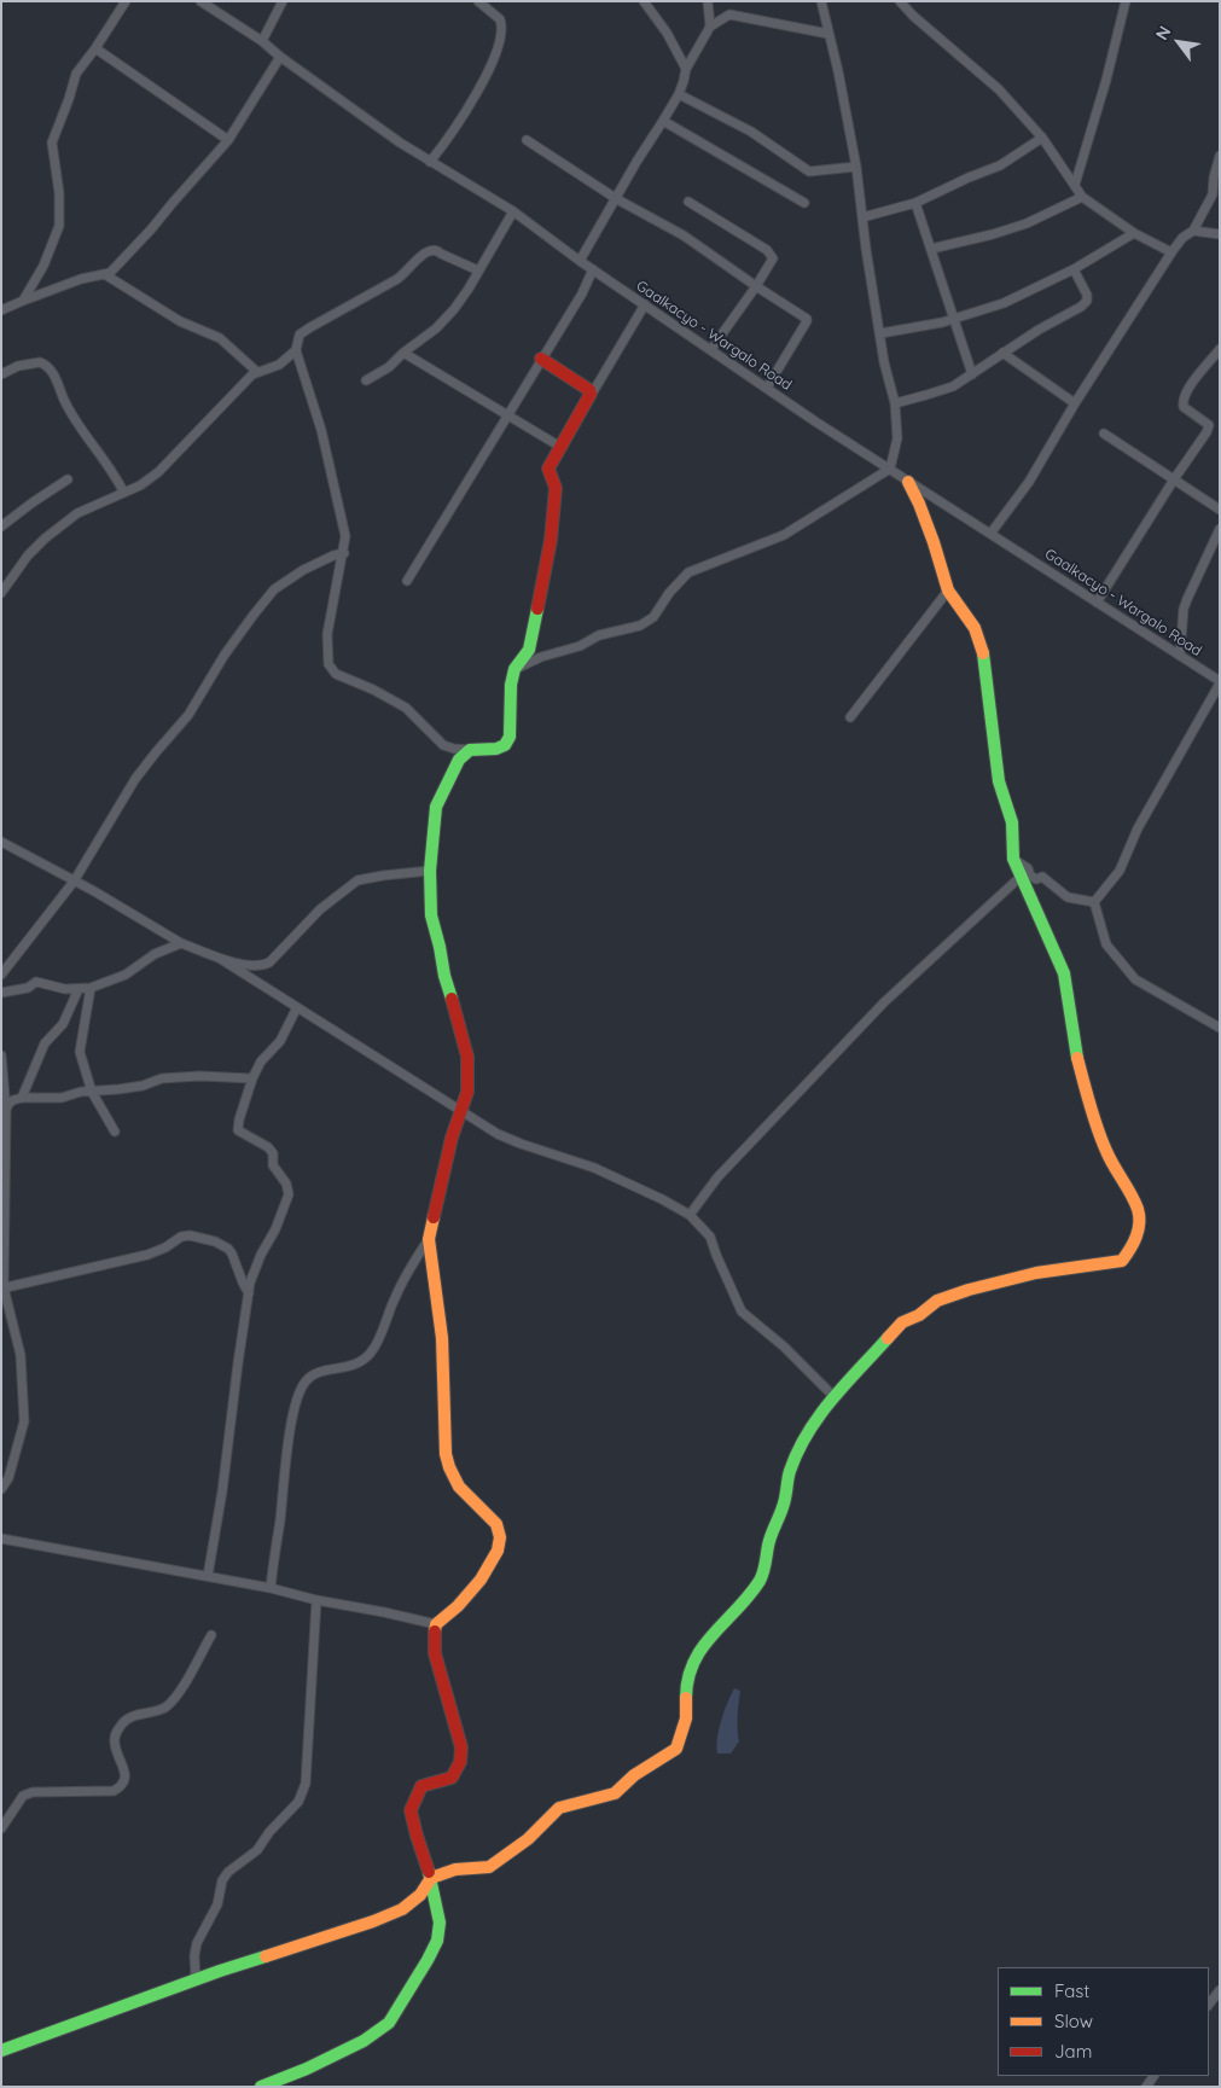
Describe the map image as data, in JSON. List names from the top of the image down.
{
  "streets": {
    "street": ["Gaalkacyo - Wargalo Road"]
  },
  "legend": ["Fast", "Slow", "Jam"],
  "north": "top left"
}
